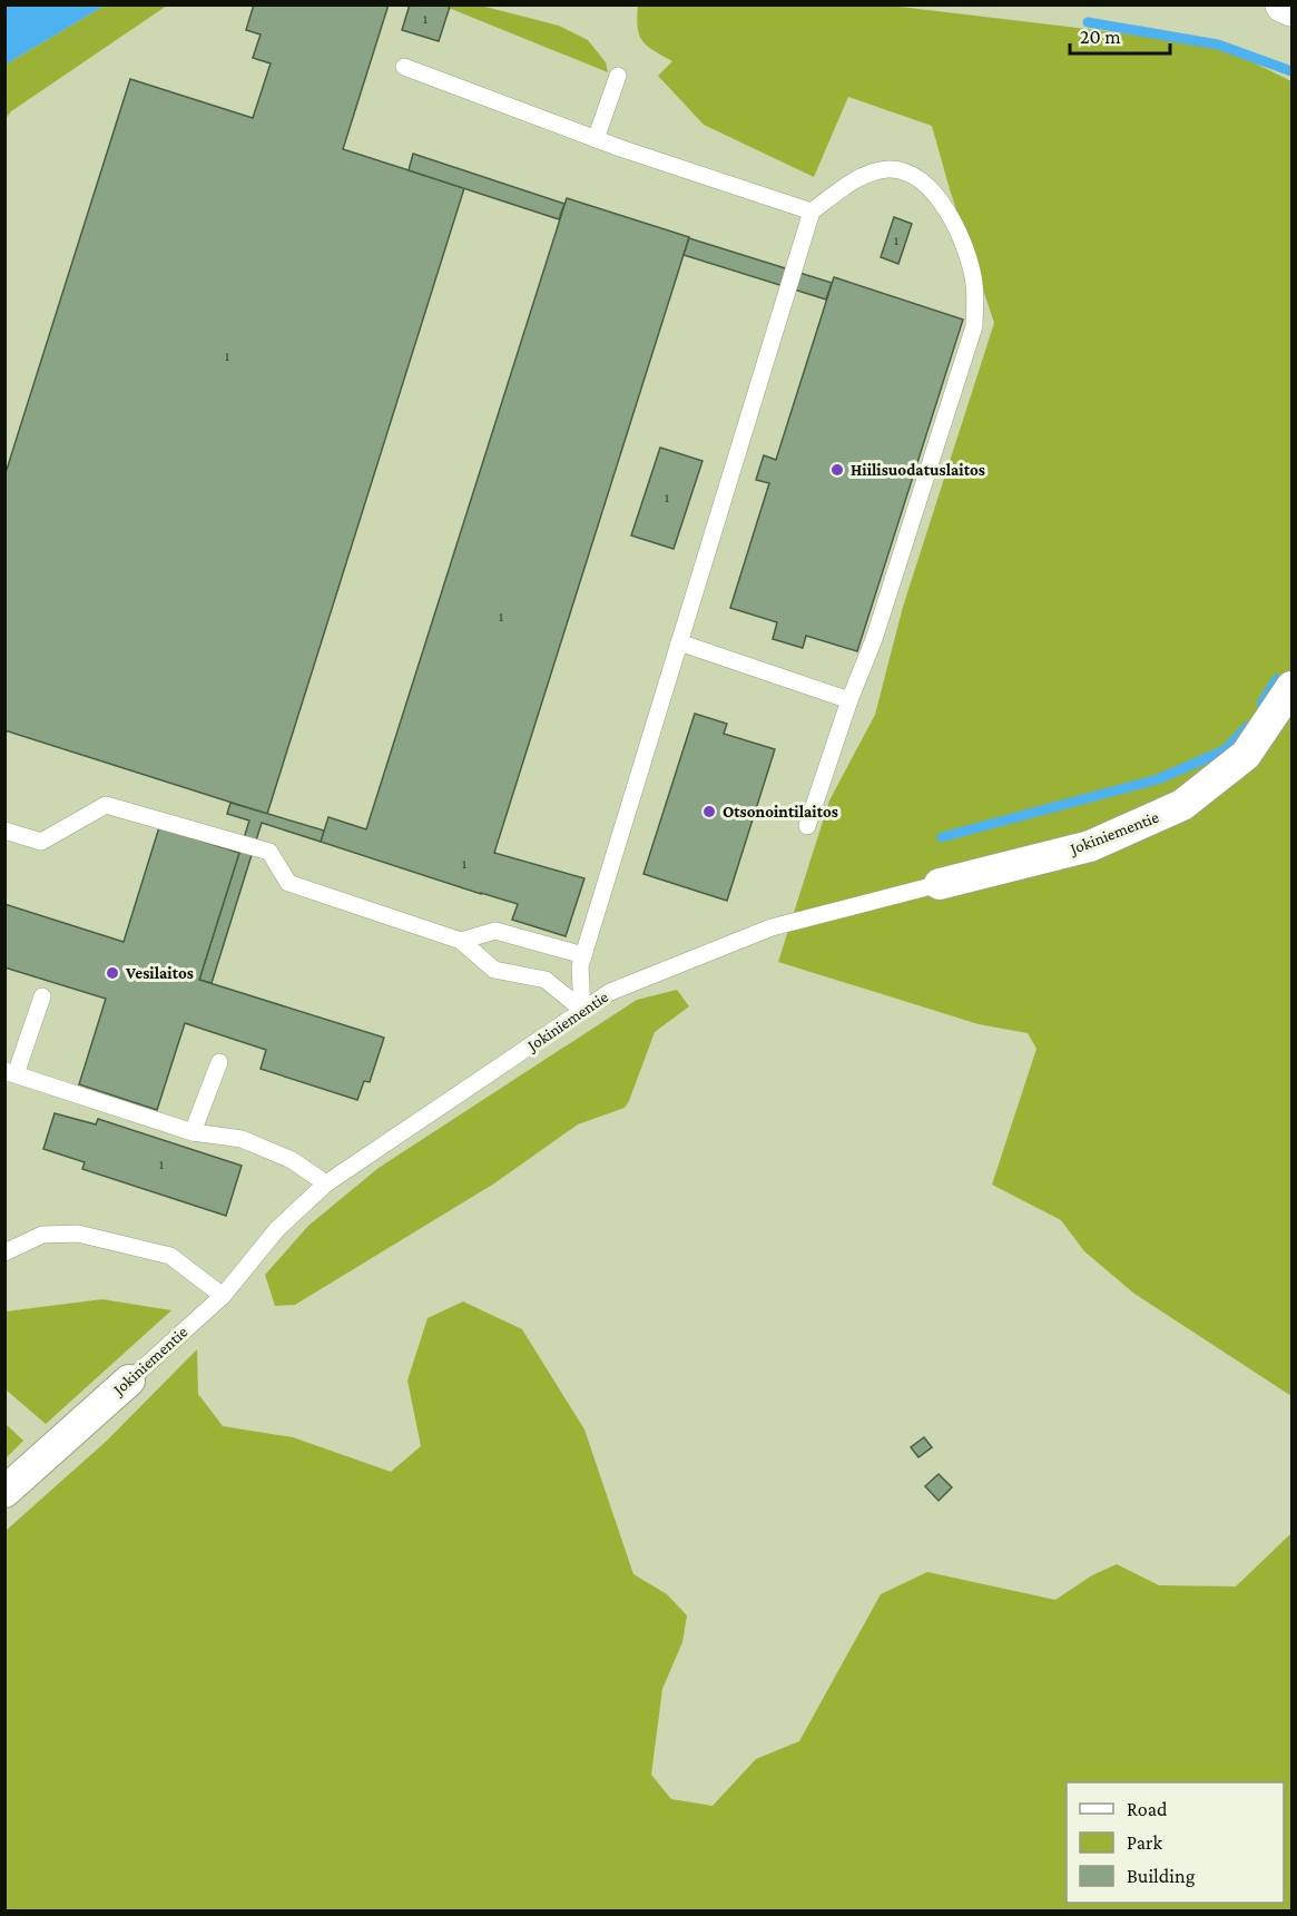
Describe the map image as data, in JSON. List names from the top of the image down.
{
  "streets": {
    "street": ["Jokiniementie"]
  },
  "places": ["Hiilisuodatuslaitos", "Otsonointilaitos", "Vesilaitos"],
  "house_numbers": [
    "1",
    "1",
    "1",
    "1",
    "1",
    "1",
    "1"
  ],
  "legend": ["Road", "Park", "Building"],
  "scale_bar": "20 m"
}
